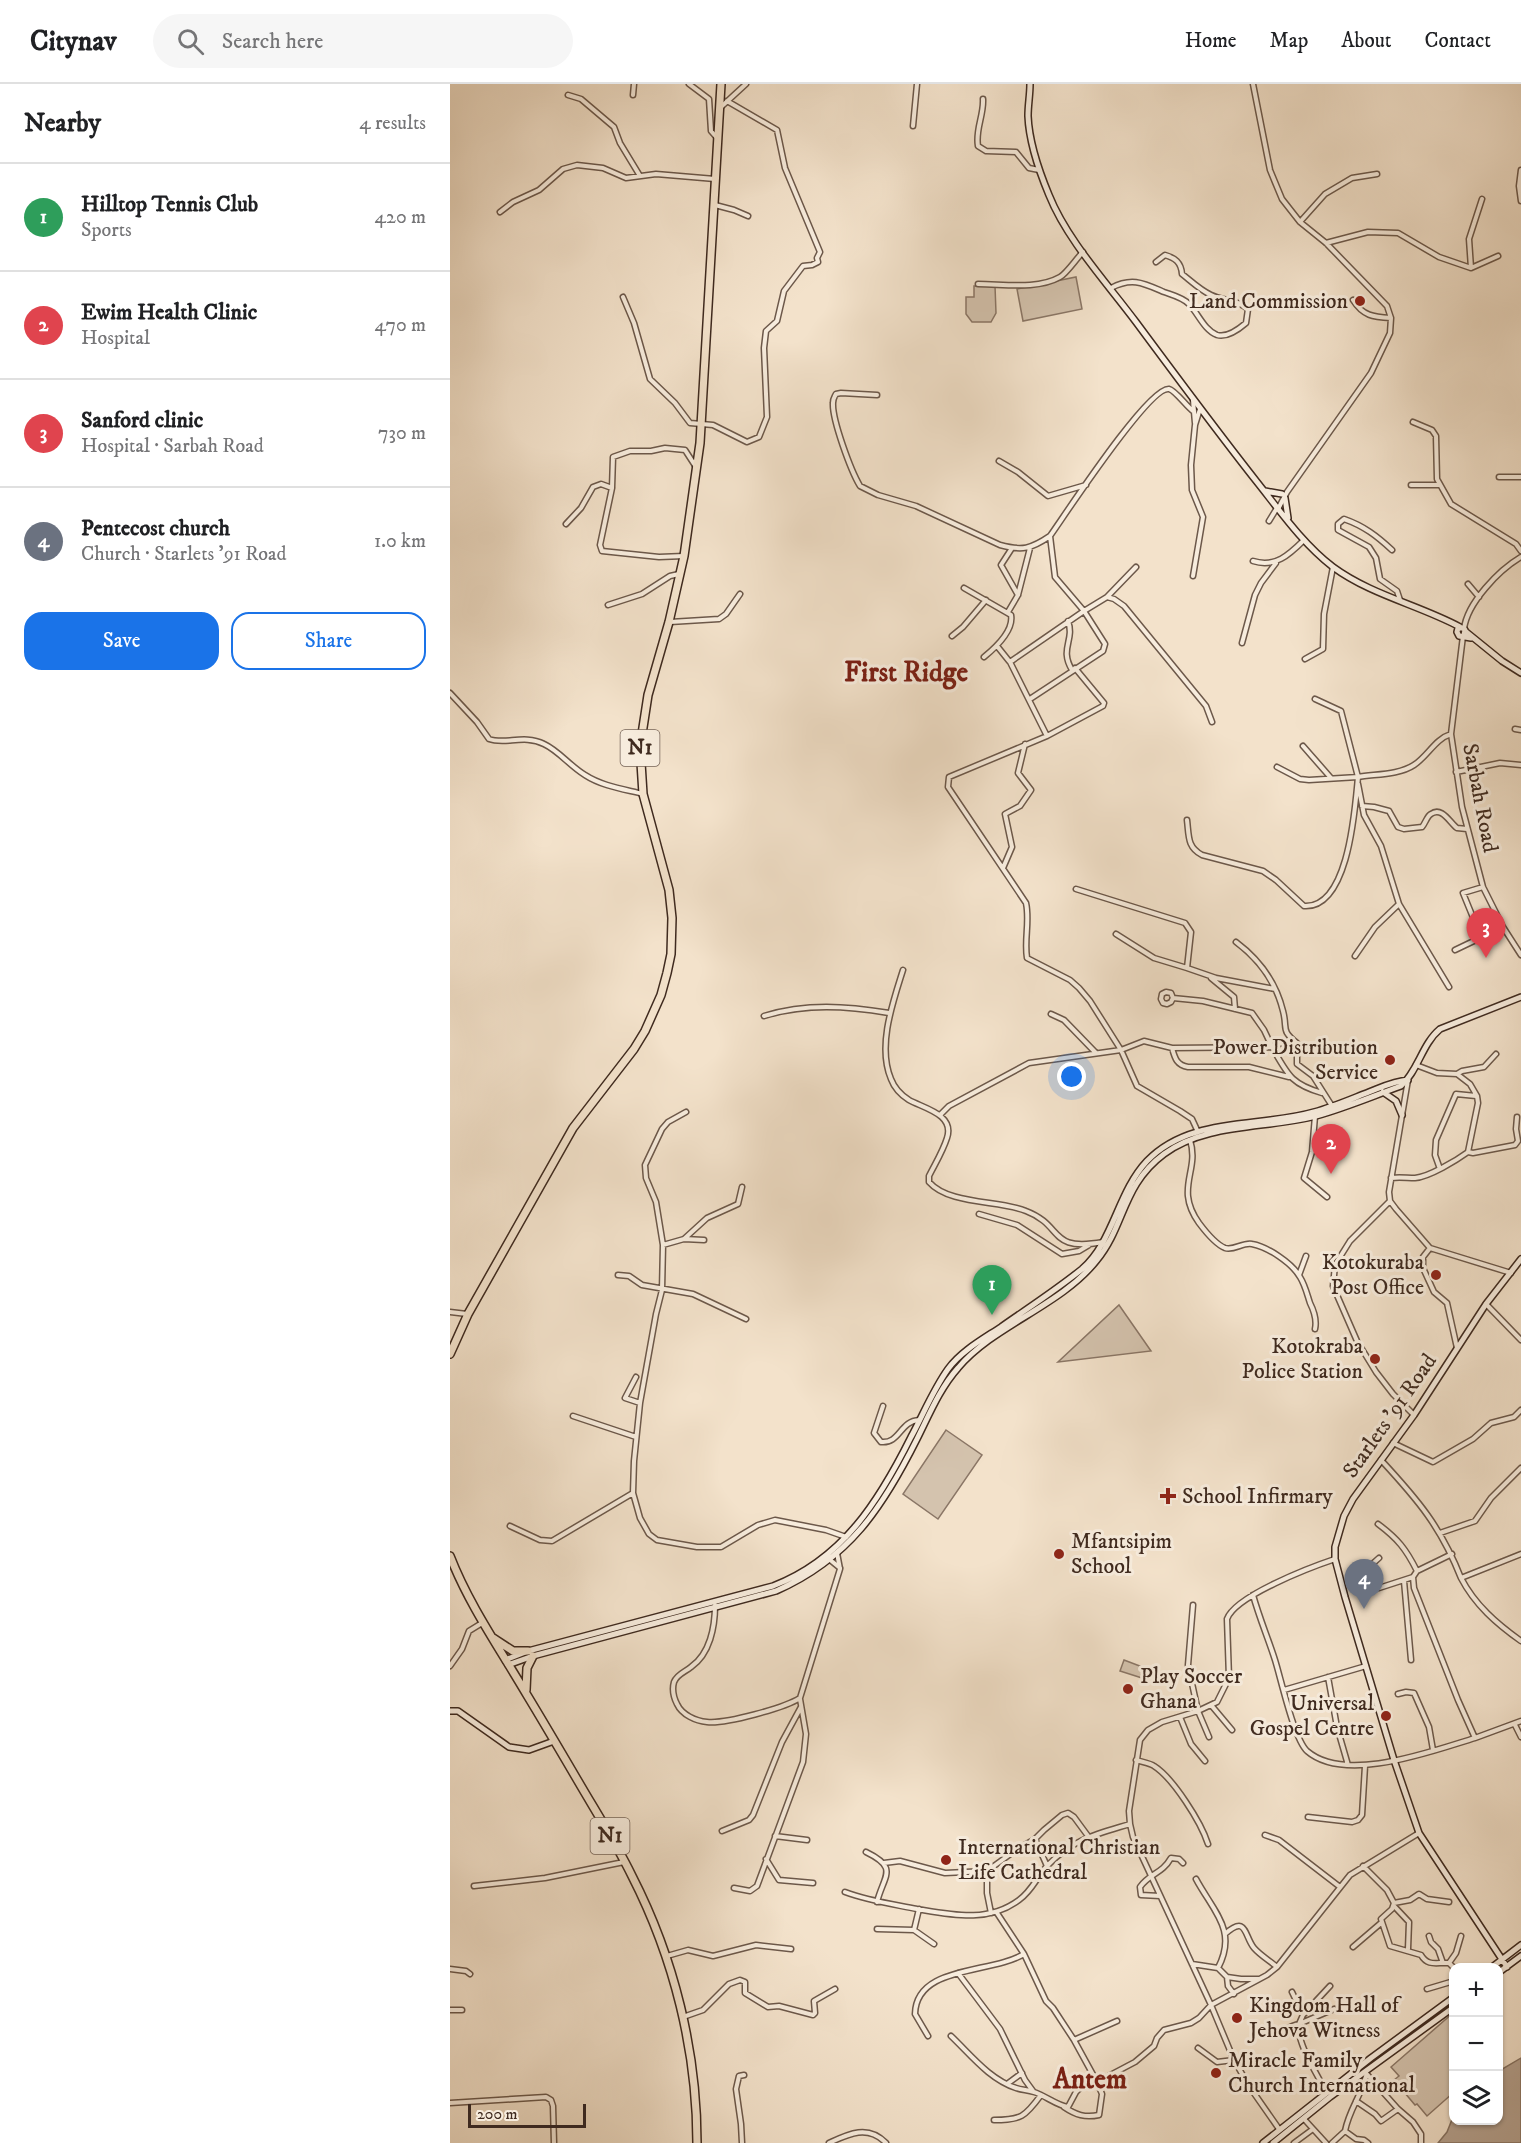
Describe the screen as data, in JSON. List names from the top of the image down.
{
  "streets": {
    "highway": ["N1"],
    "street": ["Sarbah Road", "Starlets '91 Road"]
  },
  "districts": ["First Ridge", "Antem"],
  "places": {
    "other": [
      "Land Commission",
      "Power Distribution Service",
      "Kotokuraba Post Office",
      "Kotokraba Police Station",
      "Mfantsipim School",
      "Play Soccer Ghana",
      "Universal Gospel Centre",
      "International Christian Life Cathedral",
      "Kingdom Hall of Jehova Witness",
      "Miracle Family Church International"
    ],
    "health": ["School Infirmary"]
  },
  "scale_bar": "200 m",
  "page": {
    "header": "Citynav",
    "search": "Search here",
    "nav": [
      "Home",
      "Map",
      "About",
      "Contact"
    ],
    "heading": ["Nearby", "4 results"],
    "list": [
      {
        "mark": "1",
        "name": "Hilltop Tennis Club",
        "note": "Sports",
        "value": "420 m"
      },
      {
        "mark": "2",
        "name": "Ewim Health Clinic",
        "note": "Hospital",
        "value": "470 m"
      },
      {
        "mark": "3",
        "name": "Sanford clinic",
        "note": "Hospital · Sarbah Road",
        "value": "730 m"
      },
      {
        "mark": "4",
        "name": "Pentecost church",
        "note": "Church · Starlets '91 Road",
        "value": "1.0 km"
      }
    ],
    "buttons": ["Save", "Share"],
    "pins": [
      "3",
      "2",
      "1",
      "4"
    ],
    "map_buttons": ["+", "−"],
    "scale": "200 m"
  }
}
